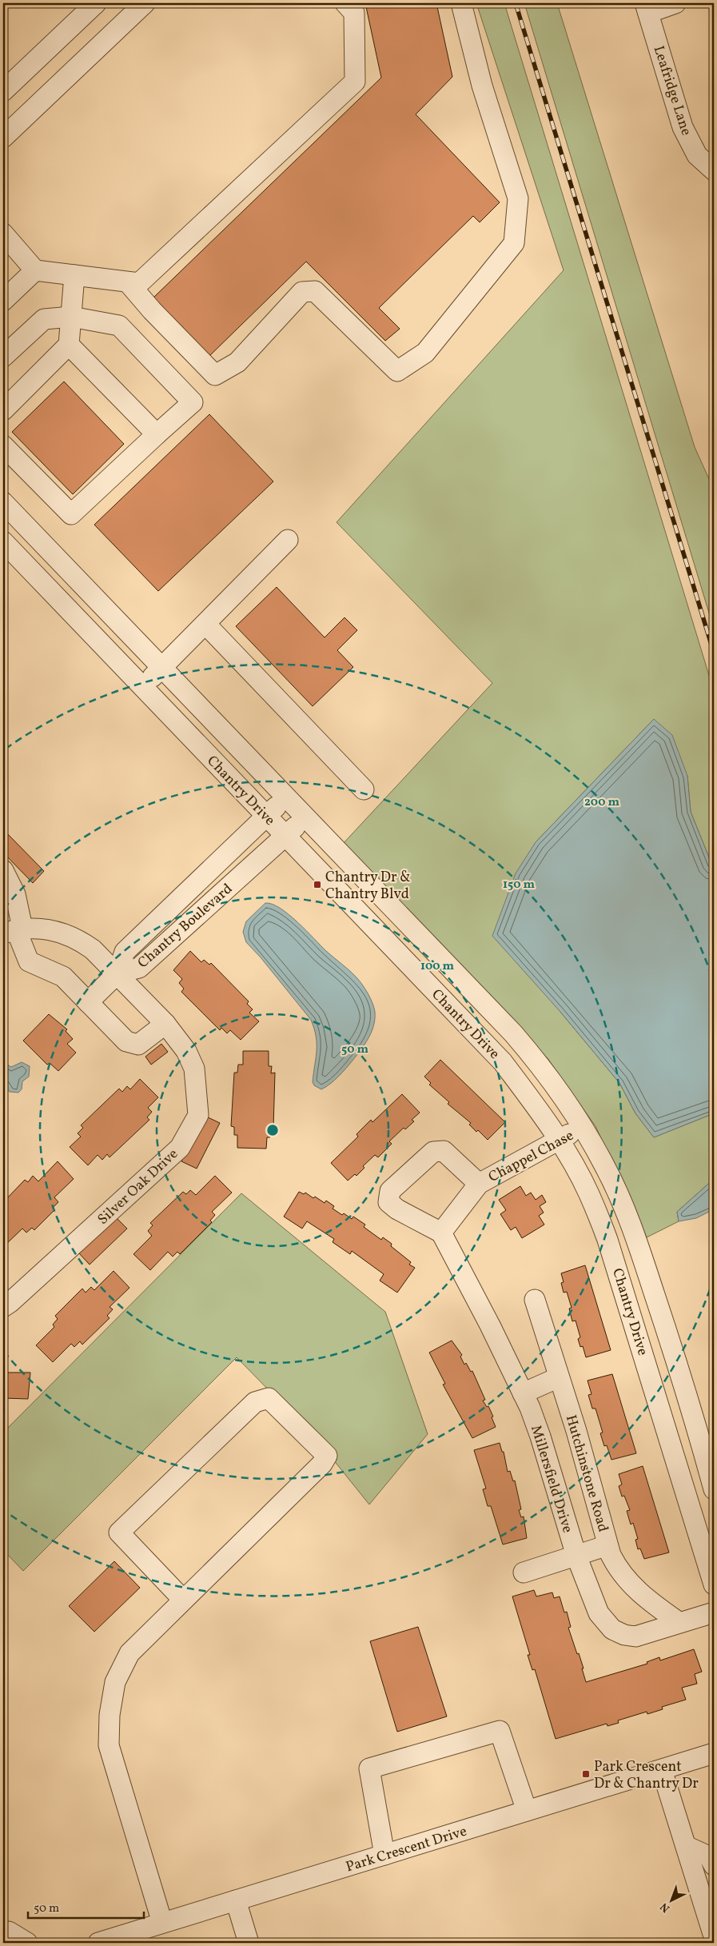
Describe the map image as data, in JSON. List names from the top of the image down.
{
  "streets": {
    "street": [
      "Leafridge Lane",
      "Chantry Drive",
      "Chantry Boulevard",
      "Chappel Chase",
      "Silver Oak Drive",
      "Hutchinstone Road",
      "Millersfield Drive",
      "Park Crescent Drive"
    ]
  },
  "crossings": [
    ["Chantry Drive", "Chantry Boulevard"],
    ["Chantry Drive", "Chappel Chase"],
    ["Chantry Boulevard", "Silver Oak Drive"],
    ["Chappel Chase", "Millersfield Drive"],
    ["Hutchinstone Road", "Millersfield Drive"]
  ],
  "places": {
    "transit": ["Chantry Dr & Chantry Blvd", "Park Crescent Dr & Chantry Dr"]
  },
  "scale_bar": "50 m",
  "north": "bottom left",
  "rings": [
    "200 m",
    "150 m",
    "100 m",
    "50 m"
  ]
}
